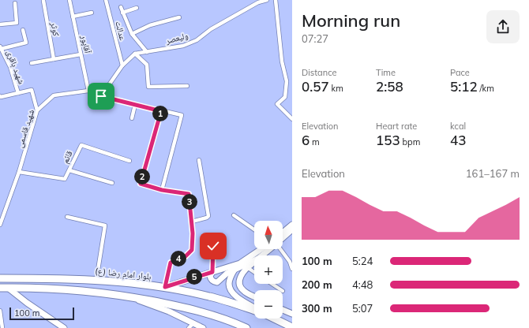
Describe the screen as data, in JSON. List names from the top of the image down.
{
  "streets": {
    "highway": ["بلوار امام رضا (ع)"],
    "street": [
      "کوثر",
      "عدالت",
      "ولیعصر",
      "آقاپور",
      "شهید باقری",
      "شهید قاسمی",
      "قائم"
    ]
  },
  "crossings": [
    ["آقاپور", "شهید قاسمی"],
    ["شهید قاسمی", "قائم"]
  ],
  "scale_bar": "100 m",
  "north": "top",
  "page": {
    "heading": ["Morning run", "07:27"],
    "stats": [
      ["Distance", "0.57 km"],
      ["Time", "2:58"],
      ["Pace", "5:12 /km"],
      ["Elevation", "6 m"],
      ["Heart rate", "153 bpm"],
      ["kcal", "43"]
    ],
    "pins": [
      "1",
      "2",
      "3",
      "4",
      "5"
    ],
    "chart": ["Elevation", "161–167 m"],
    "map_buttons": ["+", "−"],
    "list": [
      {
        "name": "100 m",
        "note": "5:24"
      },
      {
        "name": "200 m",
        "note": "4:48"
      },
      {
        "name": "300 m",
        "note": "5:07"
      }
    ],
    "scale": "100 m"
  }
}
